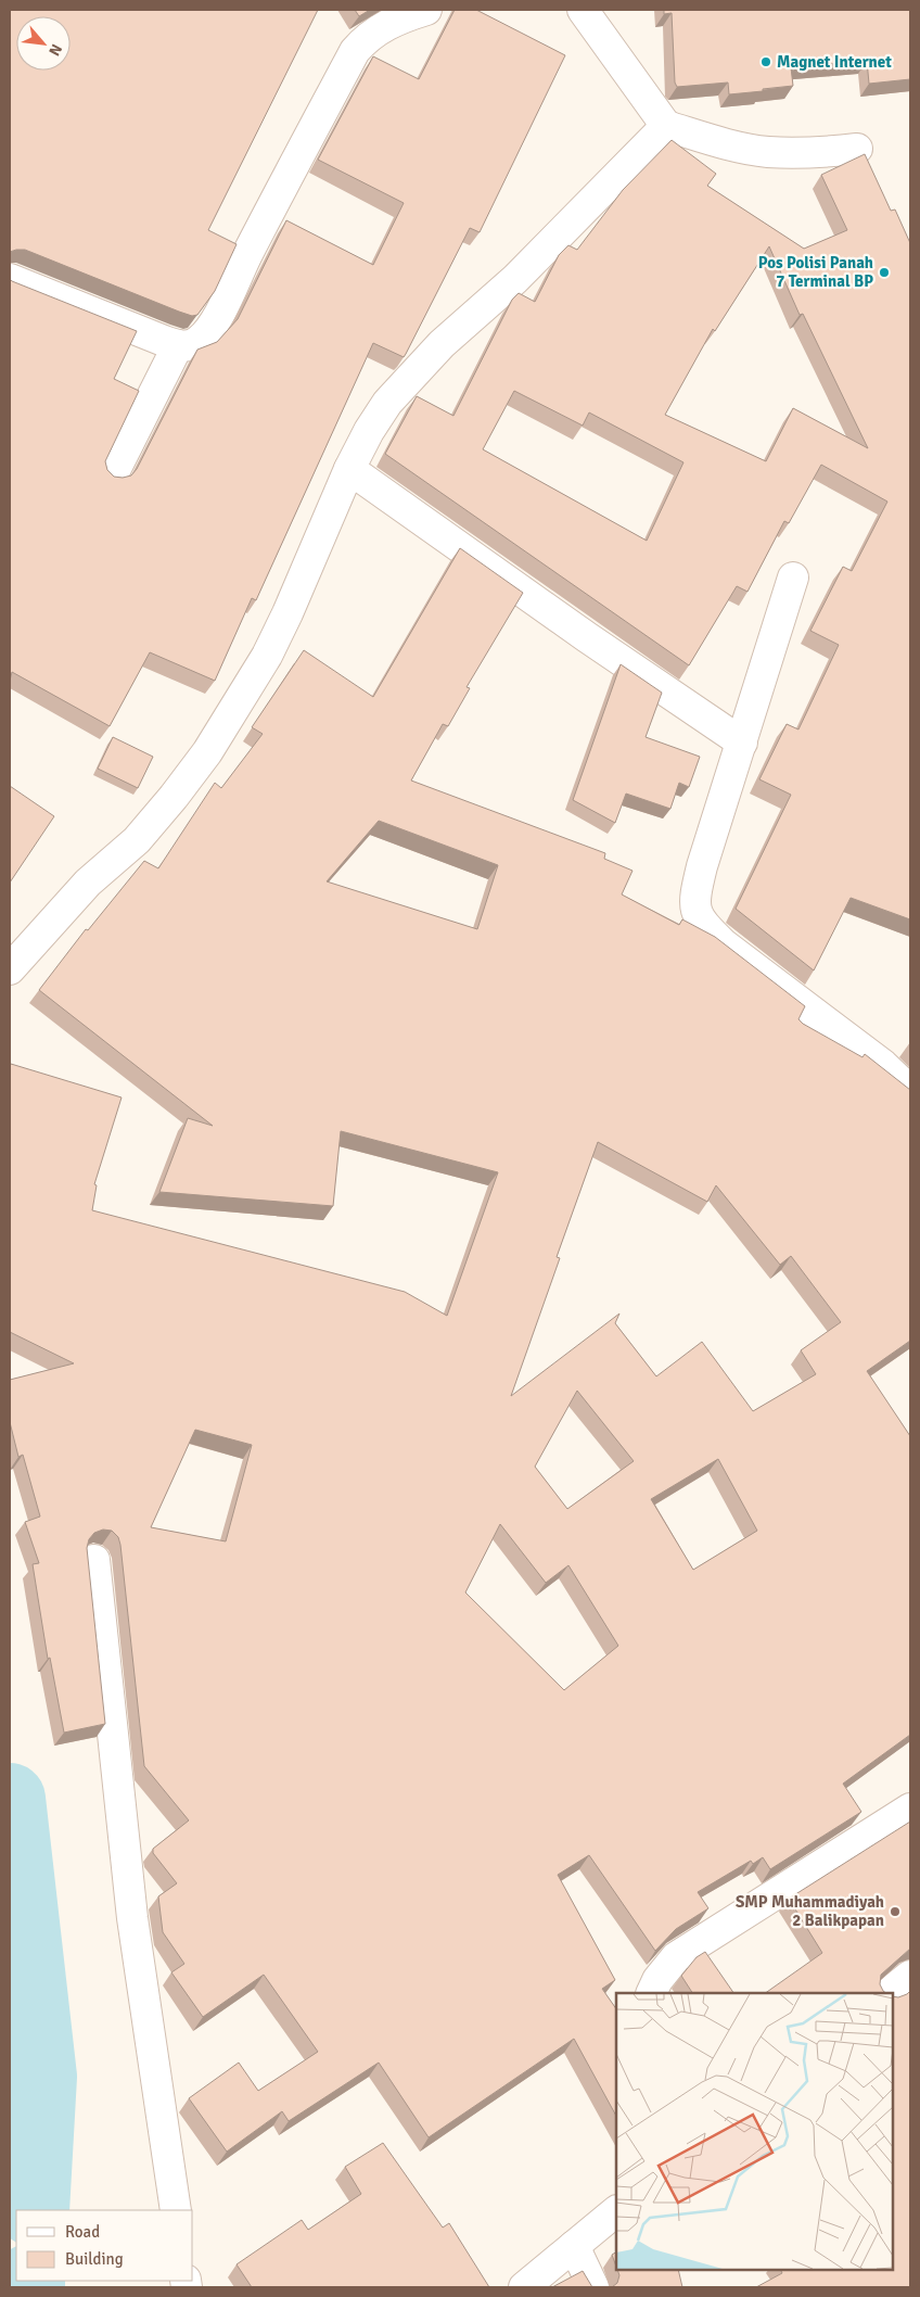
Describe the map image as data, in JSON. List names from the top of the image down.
{
  "places": ["Magnet Internet", "Pos Polisi Panah 7 Terminal BP", "SMP Muhammadiyah 2 Balikpapan"],
  "legend": ["Road", "Building"],
  "north": "bottom right"
}
